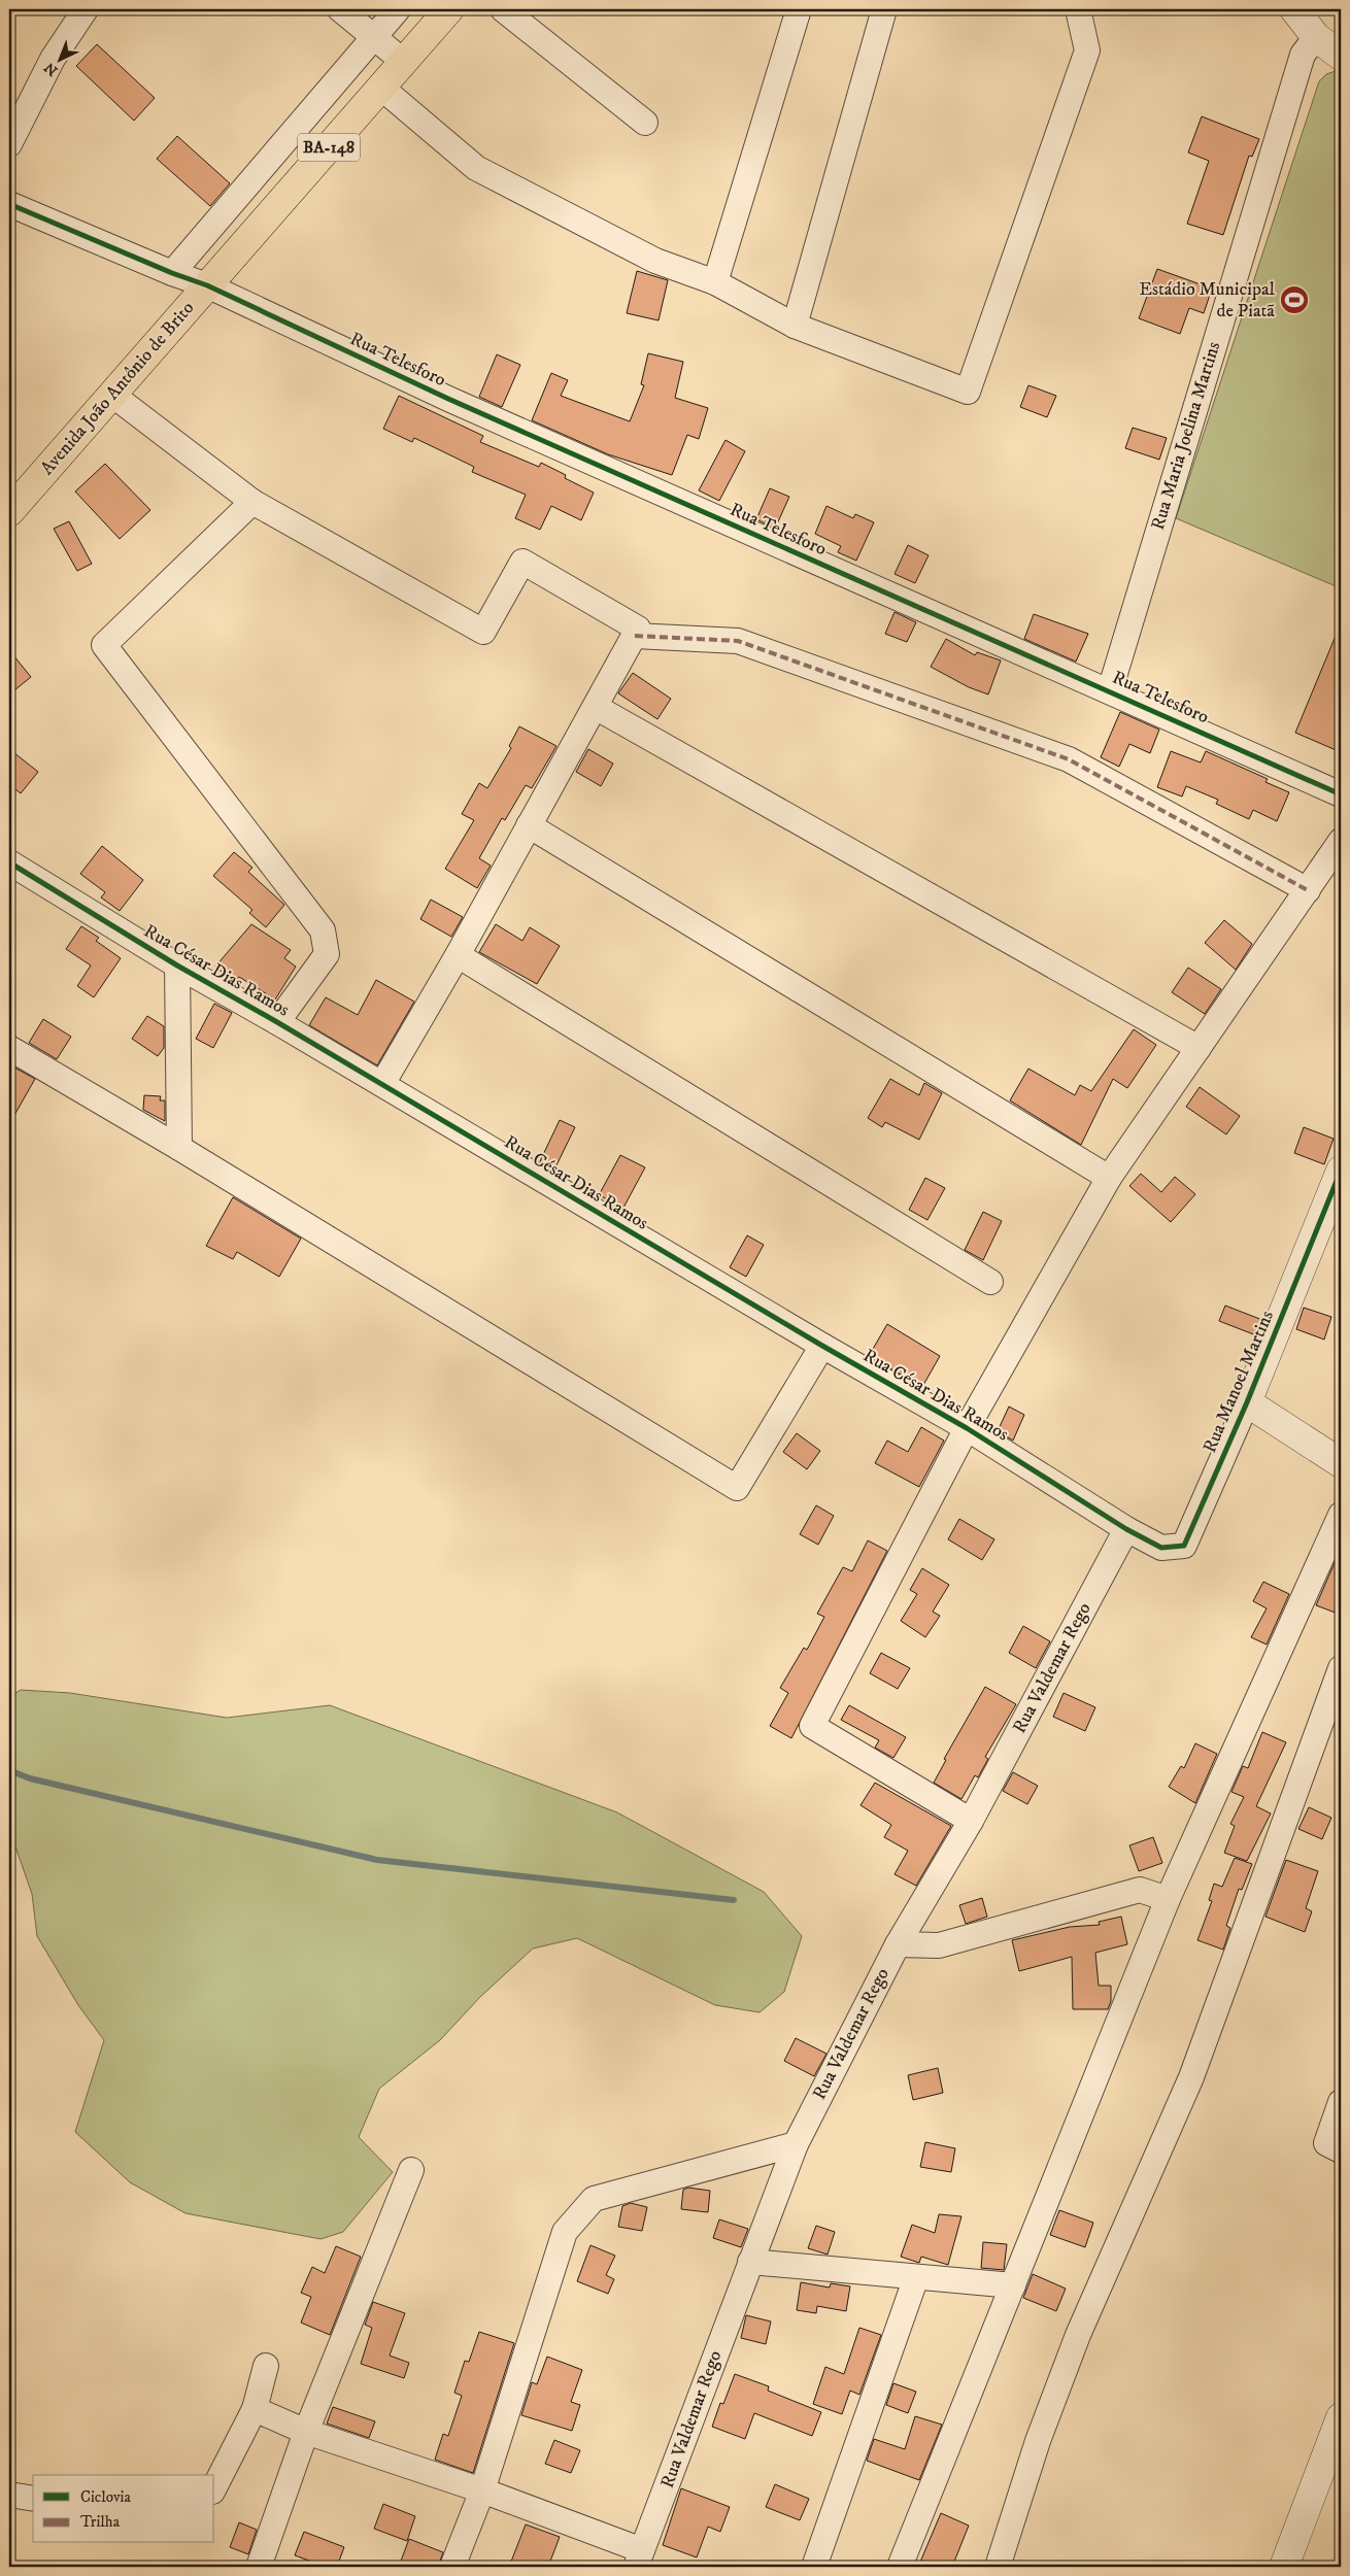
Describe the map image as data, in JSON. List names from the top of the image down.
{
  "streets": {
    "main road": ["BA-148", "Avenida João Antônio de Brito"],
    "street": [
      "Rua Telesforo",
      "Rua Maria Joelina Martins",
      "Rua César Dias Ramos",
      "Rua Manoel Martins",
      "Rua Valdemar Rego"
    ]
  },
  "crossings": [
    ["Rua Telesforo", "Avenida João Antônio de Brito"],
    ["Rua Telesforo", "Rua Maria Joelina Martins"],
    ["Rua César Dias Ramos", "Rua Manoel Martins"],
    ["Rua César Dias Ramos", "Rua Valdemar Rego"],
    ["Rua Manoel Martins", "Rua Valdemar Rego"]
  ],
  "places": {
    "sports": ["Estádio Municipal de Piatã"]
  },
  "legend": ["Ciclovia", "Trilha"],
  "north": "bottom left"
}
